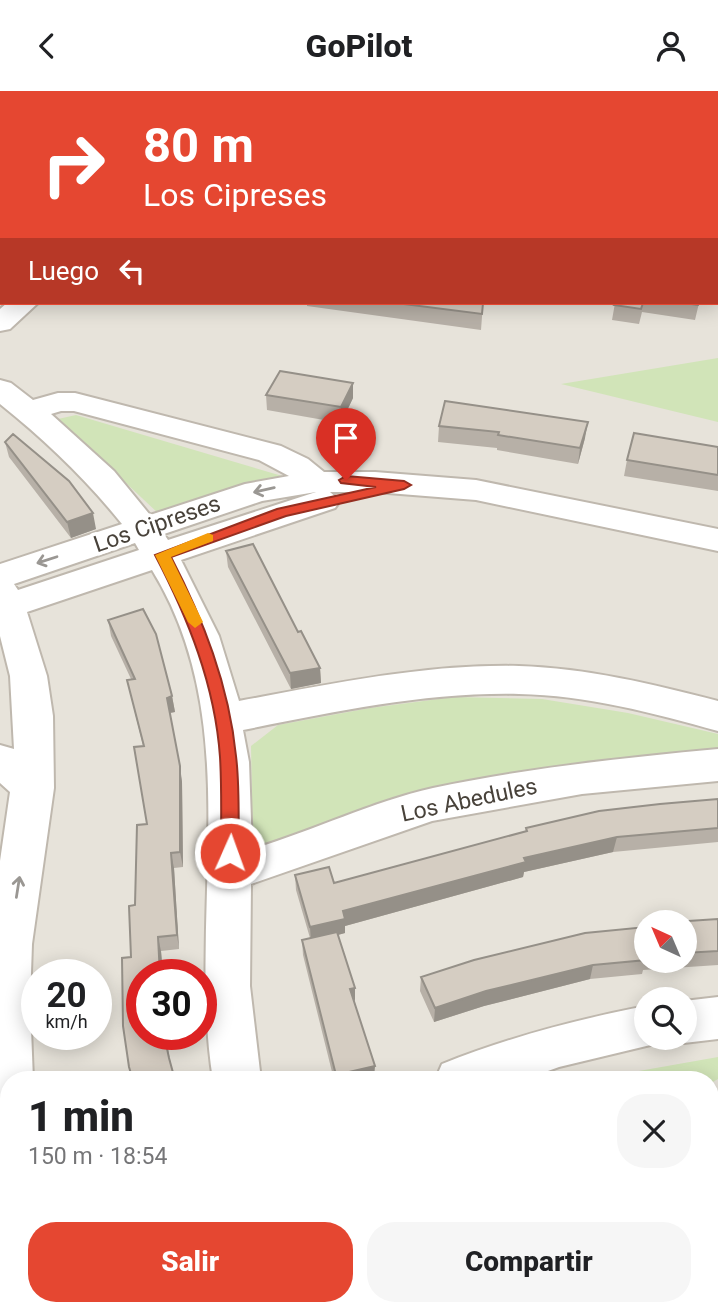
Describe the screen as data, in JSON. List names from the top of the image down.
{
  "streets": {
    "street": ["Los Cipreses", "Los Abedules"]
  },
  "north": "top left",
  "page": {
    "header": "GoPilot",
    "turn": ["80 m", "Los Cipreses"],
    "then": "Luego",
    "speed": "20 km/h",
    "limit": "30",
    "heading": ["1 min", "150 m · 18:54"],
    "buttons": ["Salir", "Compartir"]
  }
}
